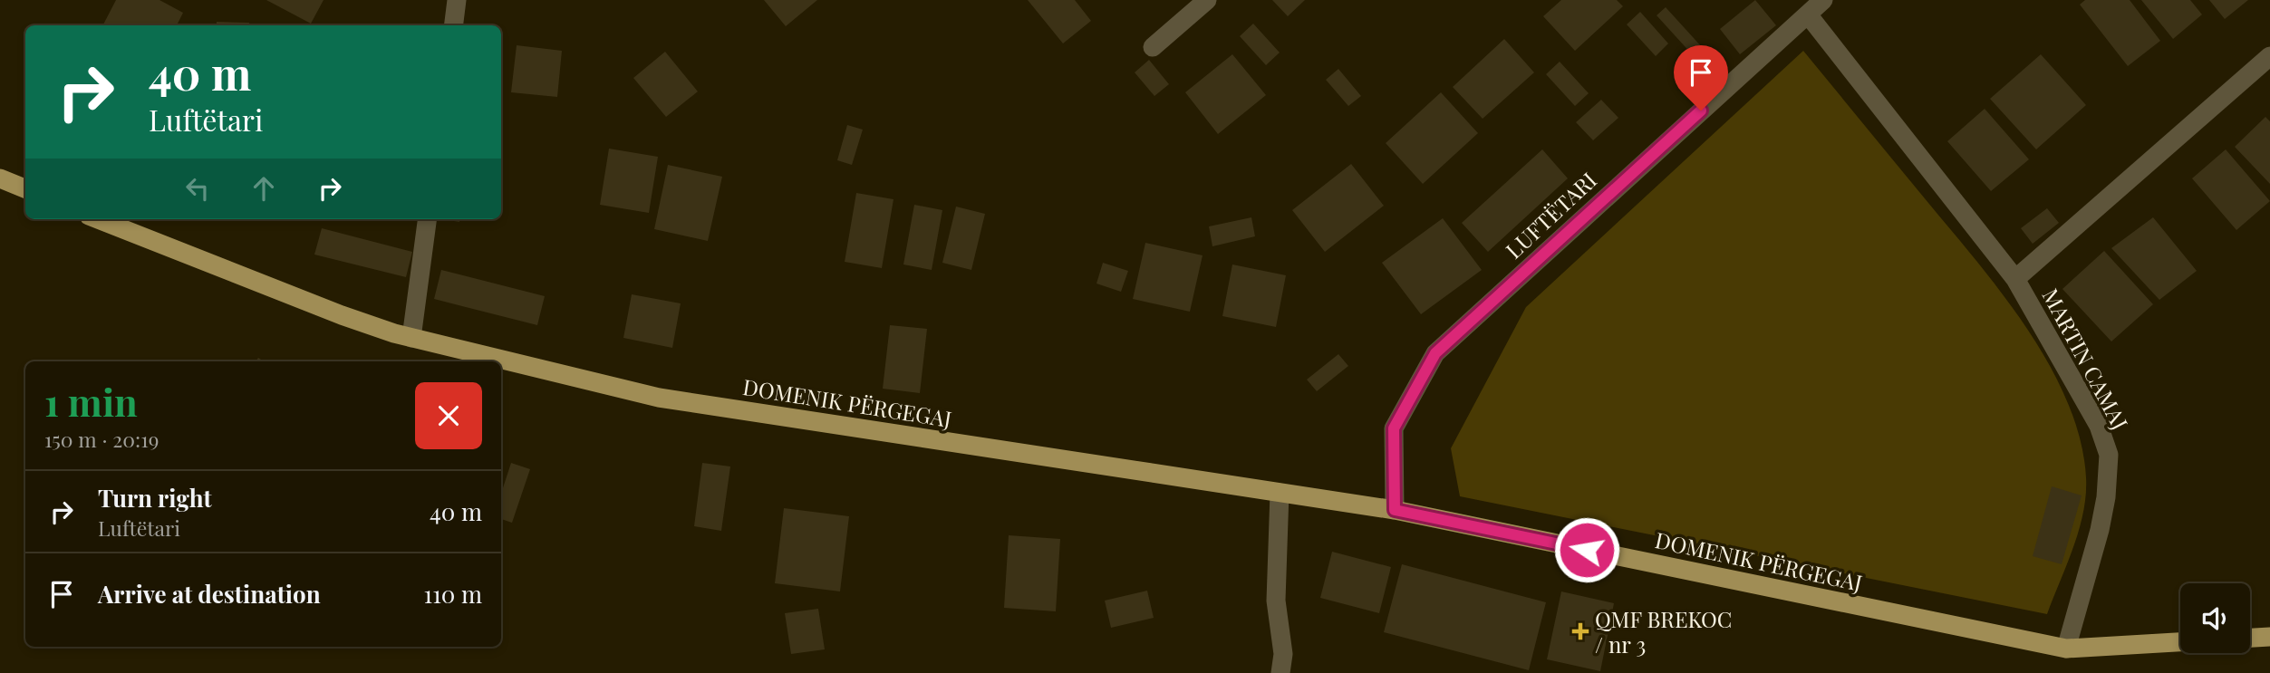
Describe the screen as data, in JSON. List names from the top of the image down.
{
  "streets": {
    "main road": ["DOMENIK PËRGEGAJ"],
    "street": ["LUFTËTARI", "MARTIN CAMAJ"]
  },
  "crossings": [
    ["LUFTËTARI", "MARTIN CAMAJ"],
    ["LUFTËTARI", "DOMENIK PËRGEGAJ"],
    ["MARTIN CAMAJ", "DOMENIK PËRGEGAJ"]
  ],
  "places": {
    "health": ["QMF BREKOC / nr 3"]
  },
  "page": {
    "turn": ["40 m", "Luftëtari"],
    "heading": ["1 min", "150 m · 20:19"],
    "list": [
      {
        "name": "Turn right",
        "note": "Luftëtari",
        "value": "40 m"
      },
      {
        "name": "Arrive at destination",
        "value": "110 m"
      }
    ]
  }
}
